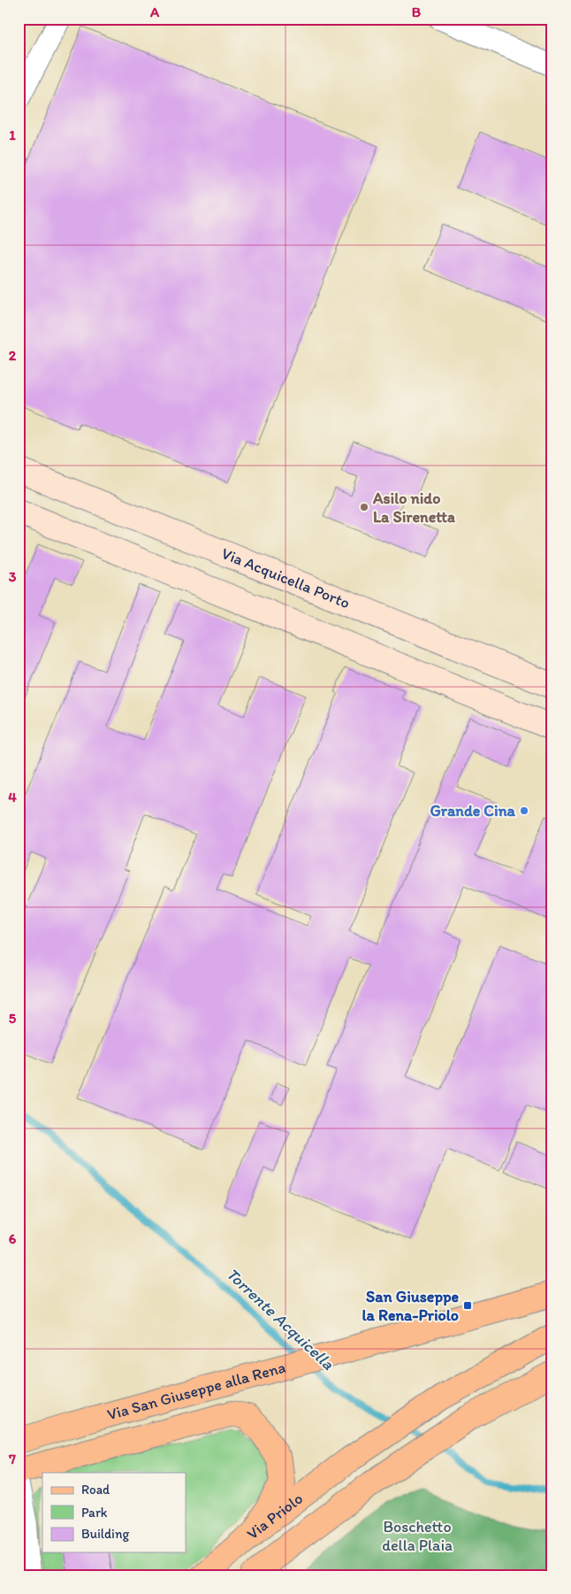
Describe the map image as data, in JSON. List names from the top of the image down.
{
  "streets": {
    "main road": ["Via Acquicella Porto", "Via San Giuseppe alla Rena", "Via Priolo"]
  },
  "water": ["Torrente Acquicella"],
  "parks": ["Boschetto della Plaia"],
  "places": {
    "other": ["Asilo nido La Sirenetta", "Grande Cina"],
    "transit": ["San Giuseppe la Rena-Priolo"]
  },
  "legend": ["Road", "Park", "Building"],
  "grid": {
    "columns": ["A", "B"],
    "rows": [
      "1",
      "2",
      "3",
      "4",
      "5",
      "6",
      "7"
    ]
  }
}
